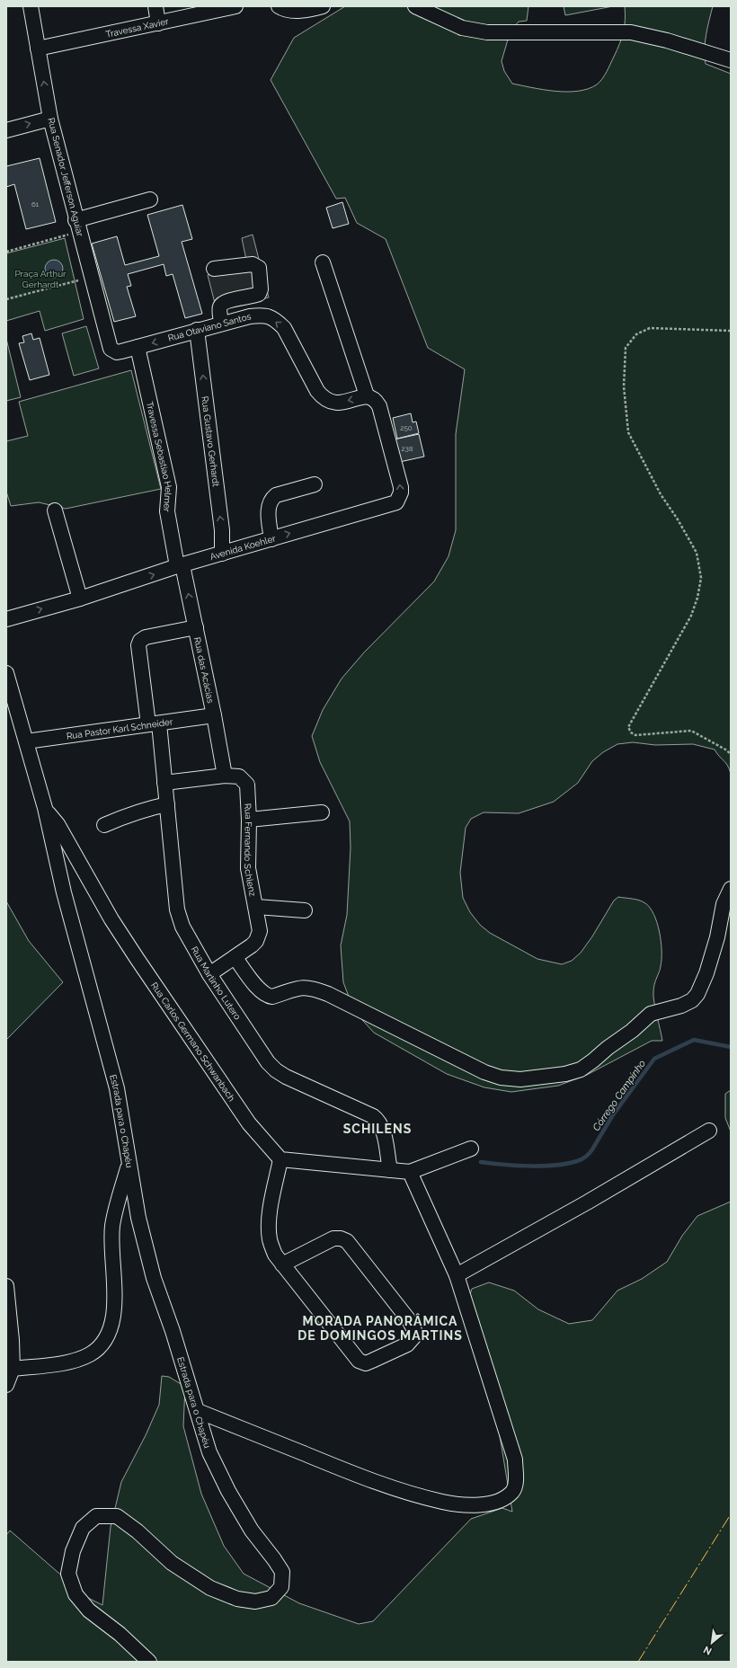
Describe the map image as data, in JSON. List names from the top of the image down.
{
  "streets": {
    "street": [
      "Travessa Xavier",
      "Rua Senador Jefferson Aguiar",
      "Rua Otaviano Santos",
      "Rua Gustavo Gerhardt",
      "Travessa Sebastiao Helmer",
      "Avenida Koehler",
      "Rua das Acácias",
      "Rua Pastor Karl Schneider",
      "Rua Fernando Schlenz",
      "Rua Martinho Lutero",
      "Rua Carlos Germano Schwanbach",
      "Estrada para o Chapéu"
    ]
  },
  "crossings": [
    ["Travessa Xavier", "Rua Senador Jefferson Aguiar"],
    ["Rua Senador Jefferson Aguiar", "Rua Otaviano Santos"],
    ["Rua Otaviano Santos", "Rua Gustavo Gerhardt"],
    ["Rua Otaviano Santos", "Travessa Sebastiao Helmer"],
    ["Rua Otaviano Santos", "Avenida Koehler"],
    ["Rua Gustavo Gerhardt", "Avenida Koehler"],
    ["Travessa Sebastiao Helmer", "Avenida Koehler"],
    ["Travessa Sebastiao Helmer", "Rua das Acácias"],
    ["Avenida Koehler", "Rua das Acácias"],
    ["Rua das Acácias", "Rua Pastor Karl Schneider"],
    ["Rua das Acácias", "Rua Fernando Schlenz"],
    ["Rua das Acácias", "Rua Martinho Lutero"],
    ["Rua Pastor Karl Schneider", "Rua Martinho Lutero"],
    ["Rua Pastor Karl Schneider", "Estrada para o Chapéu"],
    ["Rua Fernando Schlenz", "Rua Martinho Lutero"],
    ["Rua Carlos Germano Schwanbach", "Estrada para o Chapéu"]
  ],
  "one_way": ["Rua Otaviano Santos", "Rua Gustavo Gerhardt"],
  "districts": ["SCHILENS", "MORADA PANORÂMICA DE DOMINGOS MARTINS"],
  "water": ["Córrego Campinho"],
  "parks": ["Praça Arthur Gerhardt"],
  "house_numbers": ["61", "250", "238"],
  "north": "bottom left"
}
